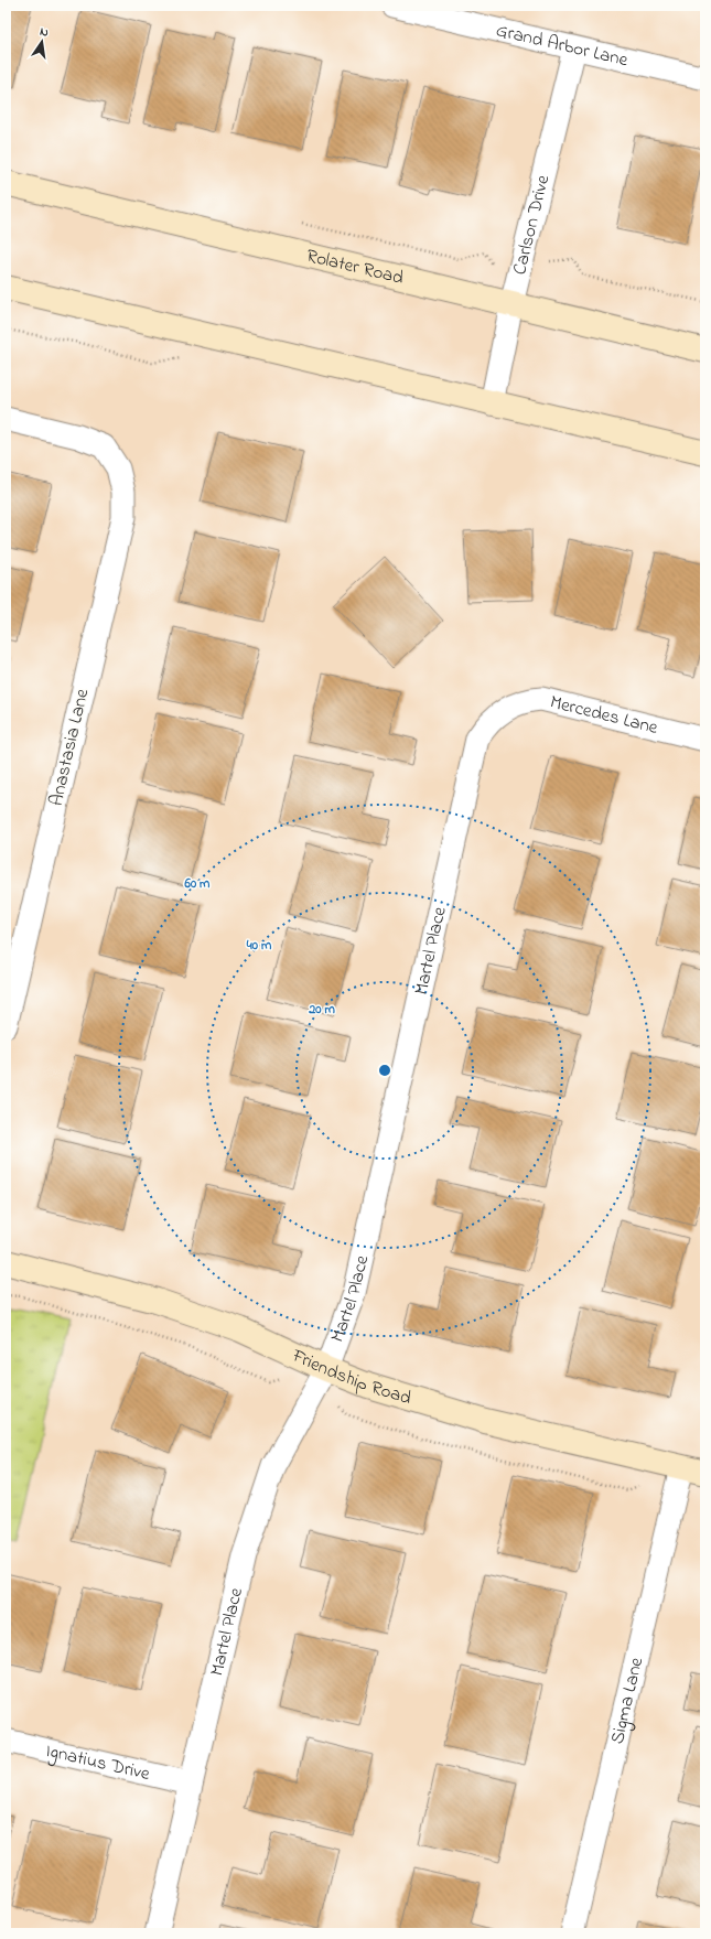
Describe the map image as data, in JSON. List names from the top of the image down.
{
  "streets": {
    "main road": ["Rolater Road", "Friendship Road"],
    "street": [
      "Grand Arbor Lane",
      "Carlson Drive",
      "Mercedes Lane",
      "Anastasia Lane",
      "Martel Place",
      "Sigma Lane",
      "Ignatius Drive"
    ]
  },
  "crossings": [
    ["Grand Arbor Lane", "Carlson Drive"],
    ["Carlson Drive", "Rolater Road"],
    ["Mercedes Lane", "Martel Place"],
    ["Martel Place", "Friendship Road"],
    ["Martel Place", "Ignatius Drive"],
    ["Friendship Road", "Sigma Lane"]
  ],
  "north": "top",
  "rings": ["60 m", "40 m", "20 m"]
}
